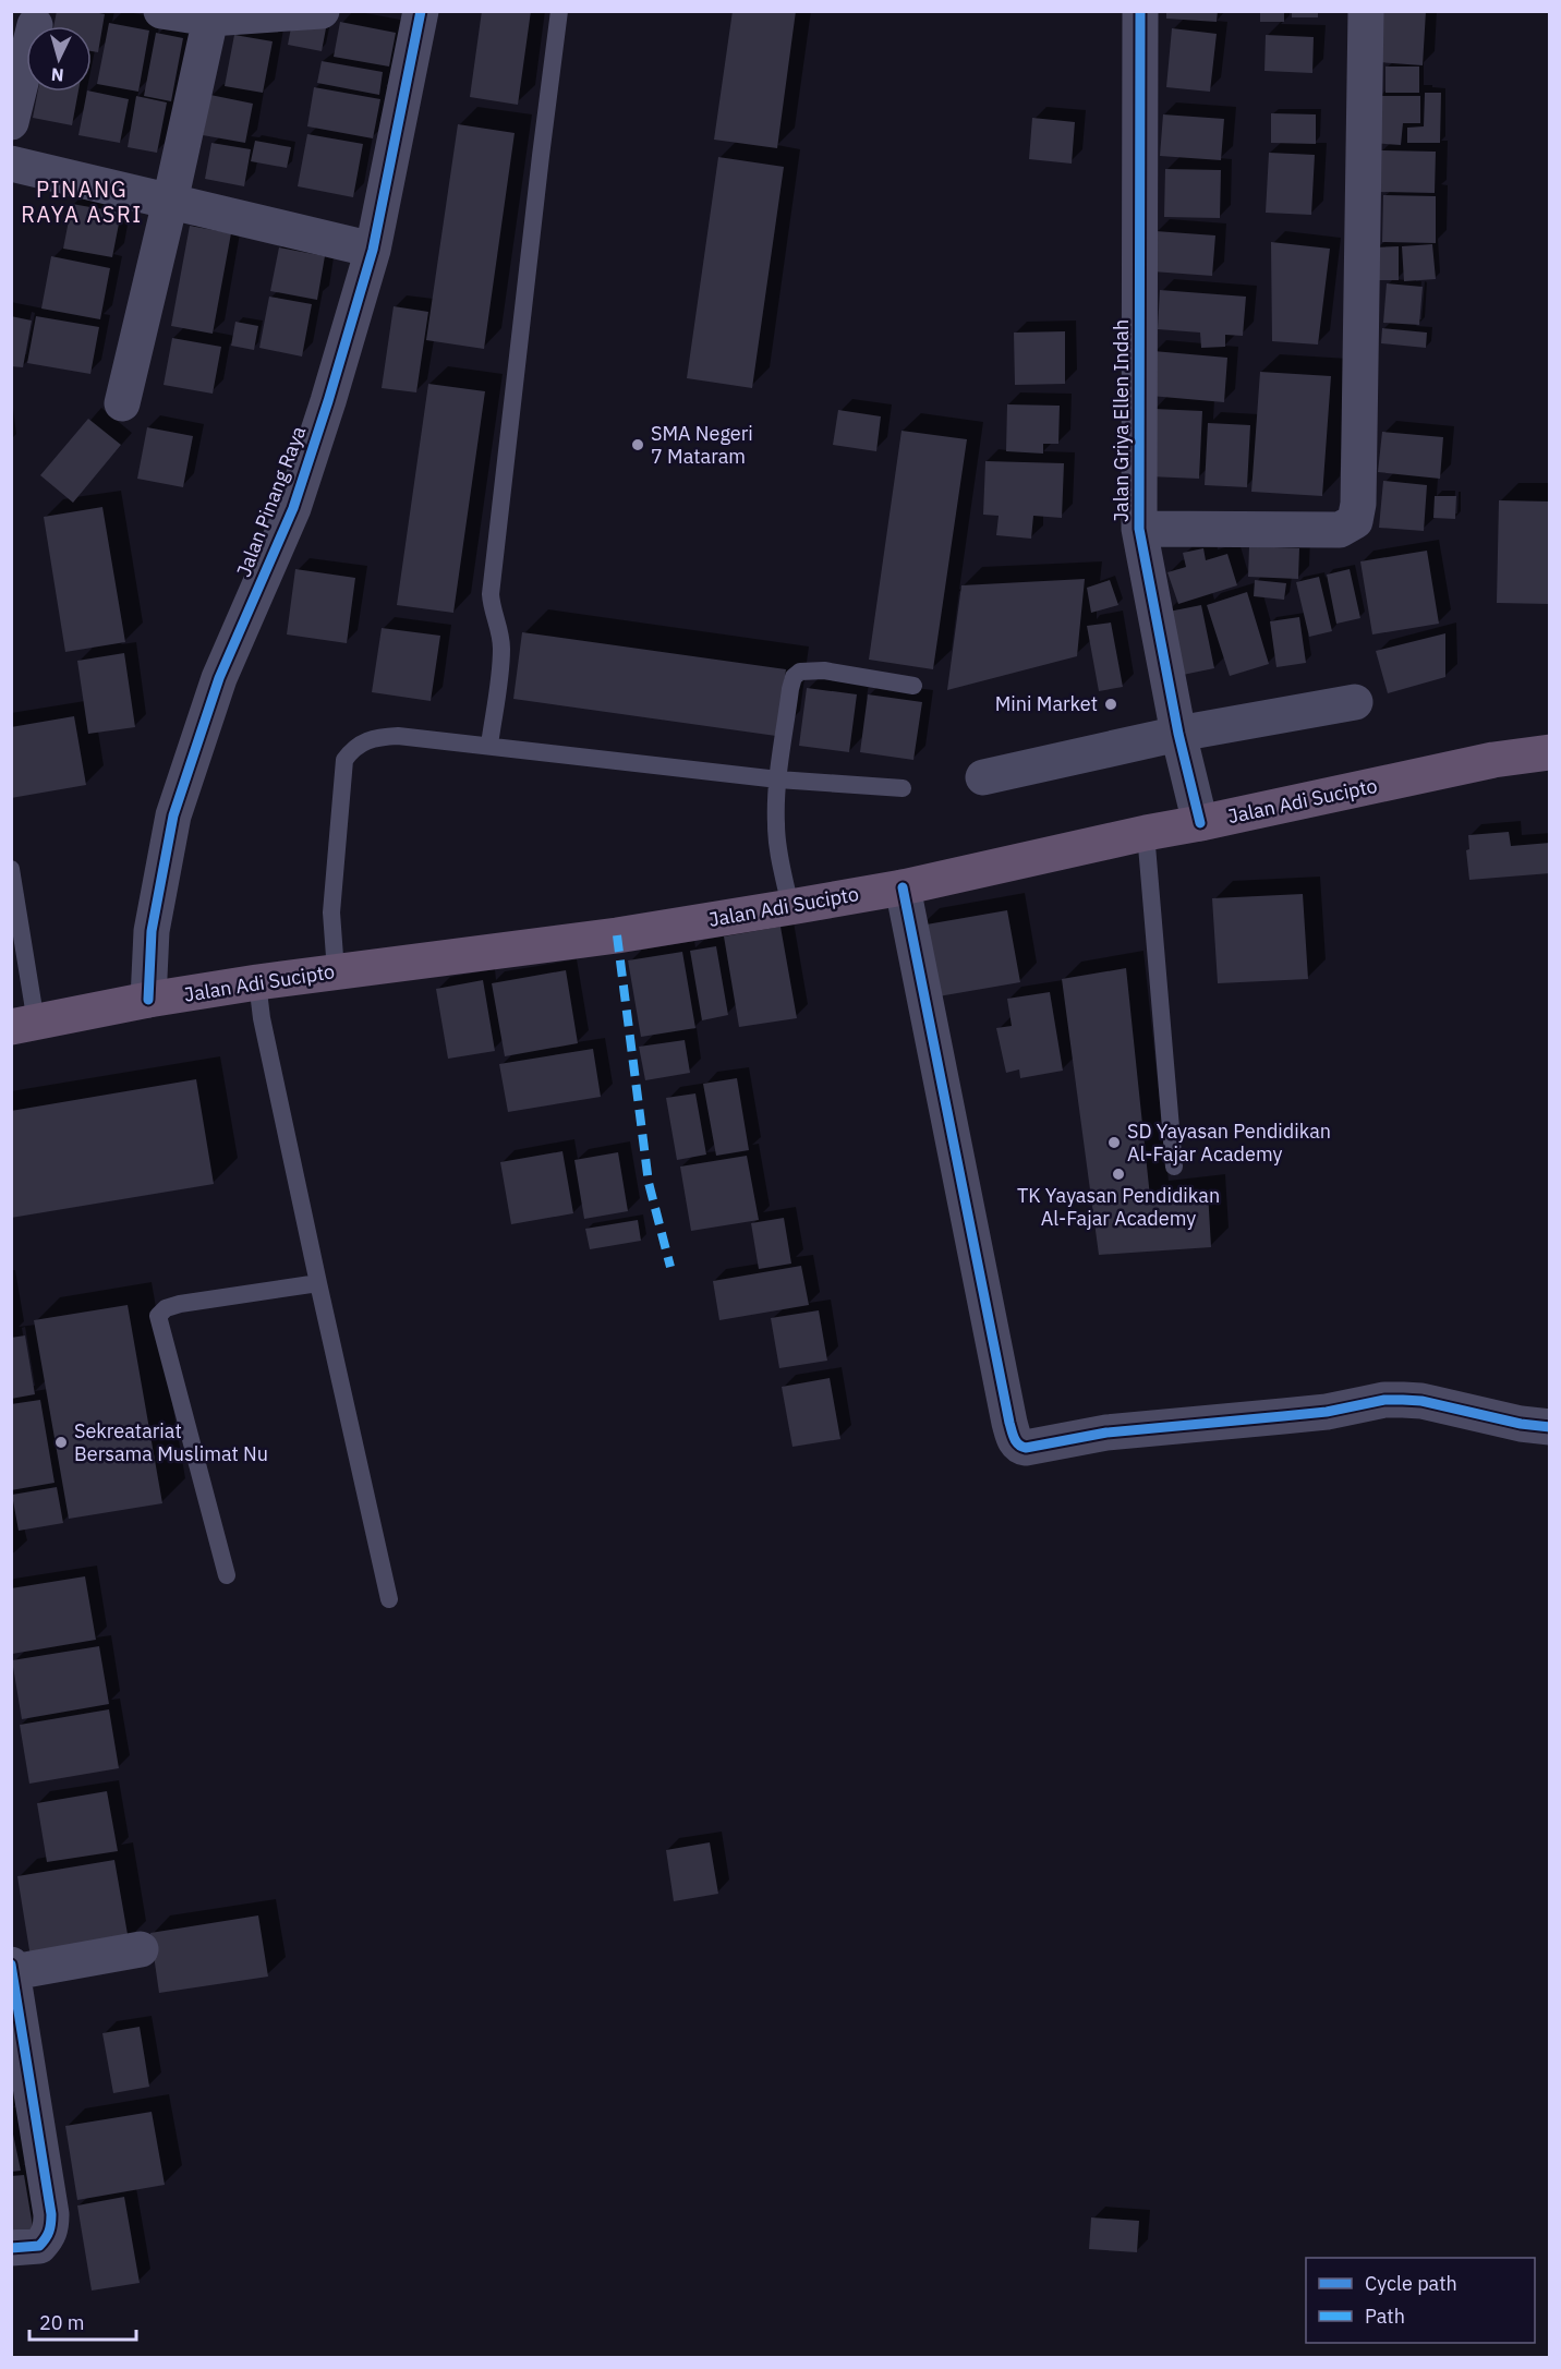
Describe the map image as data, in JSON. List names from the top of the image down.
{
  "streets": {
    "highway": ["Jalan Adi Sucipto"],
    "street": ["Jalan Griya Ellen Indah", "Jalan Pinang Raya"]
  },
  "crossings": [
    ["Jalan Griya Ellen Indah", "Jalan Adi Sucipto"],
    ["Jalan Pinang Raya", "Jalan Adi Sucipto"]
  ],
  "districts": ["PINANG RAYA ASRI"],
  "places": [
    "SMA Negeri 7 Mataram",
    "Mini Market",
    "SD Yayasan Pendidikan Al-Fajar Academy",
    "TK Yayasan Pendidikan Al-Fajar Academy",
    "Sekreatariat Bersama Muslimat Nu"
  ],
  "legend": ["Cycle path", "Path"],
  "scale_bar": "20 m",
  "north": "bottom"
}
